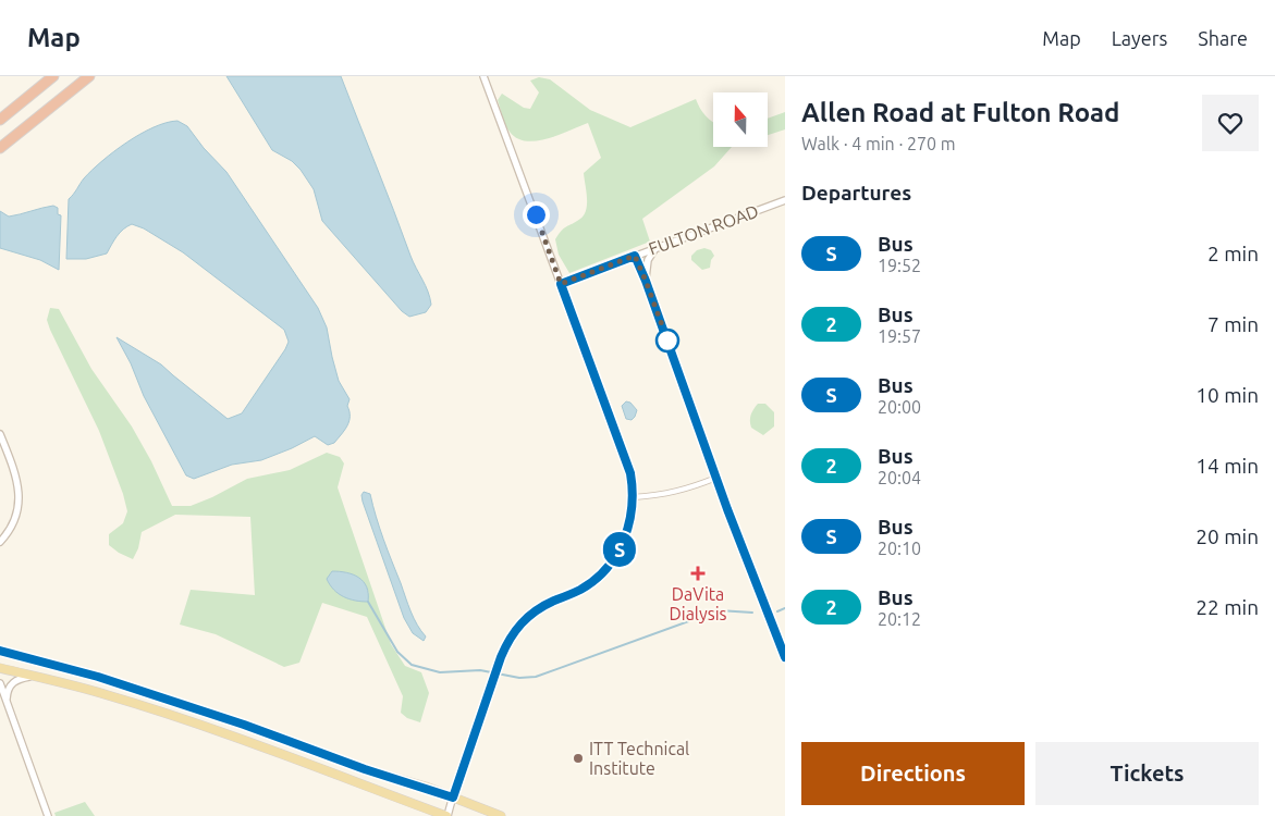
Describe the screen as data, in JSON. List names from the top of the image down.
{
  "streets": {
    "street": ["FULTON ROAD"]
  },
  "places": {
    "health": ["DaVita Dialysis"],
    "other": ["ITT Technical Institute"]
  },
  "lines": ["bus line S"],
  "north": "top",
  "page": {
    "header": "Map",
    "nav": ["Map", "Layers", "Share"],
    "on_map": "S",
    "heading": [
      ["Allen Road at Fulton Road", "Walk · 4 min · 270 m"],
      "Departures"
    ],
    "list": [
      {
        "mark": "S",
        "name": "Bus",
        "note": "19:52",
        "value": "2 min"
      },
      {
        "mark": "2",
        "name": "Bus",
        "note": "19:57",
        "value": "7 min"
      },
      {
        "mark": "S",
        "name": "Bus",
        "note": "20:00",
        "value": "10 min"
      },
      {
        "mark": "2",
        "name": "Bus",
        "note": "20:04",
        "value": "14 min"
      },
      {
        "mark": "S",
        "name": "Bus",
        "note": "20:10",
        "value": "20 min"
      },
      {
        "mark": "2",
        "name": "Bus",
        "note": "20:12",
        "value": "22 min"
      }
    ],
    "buttons": ["Directions", "Tickets"]
  }
}
